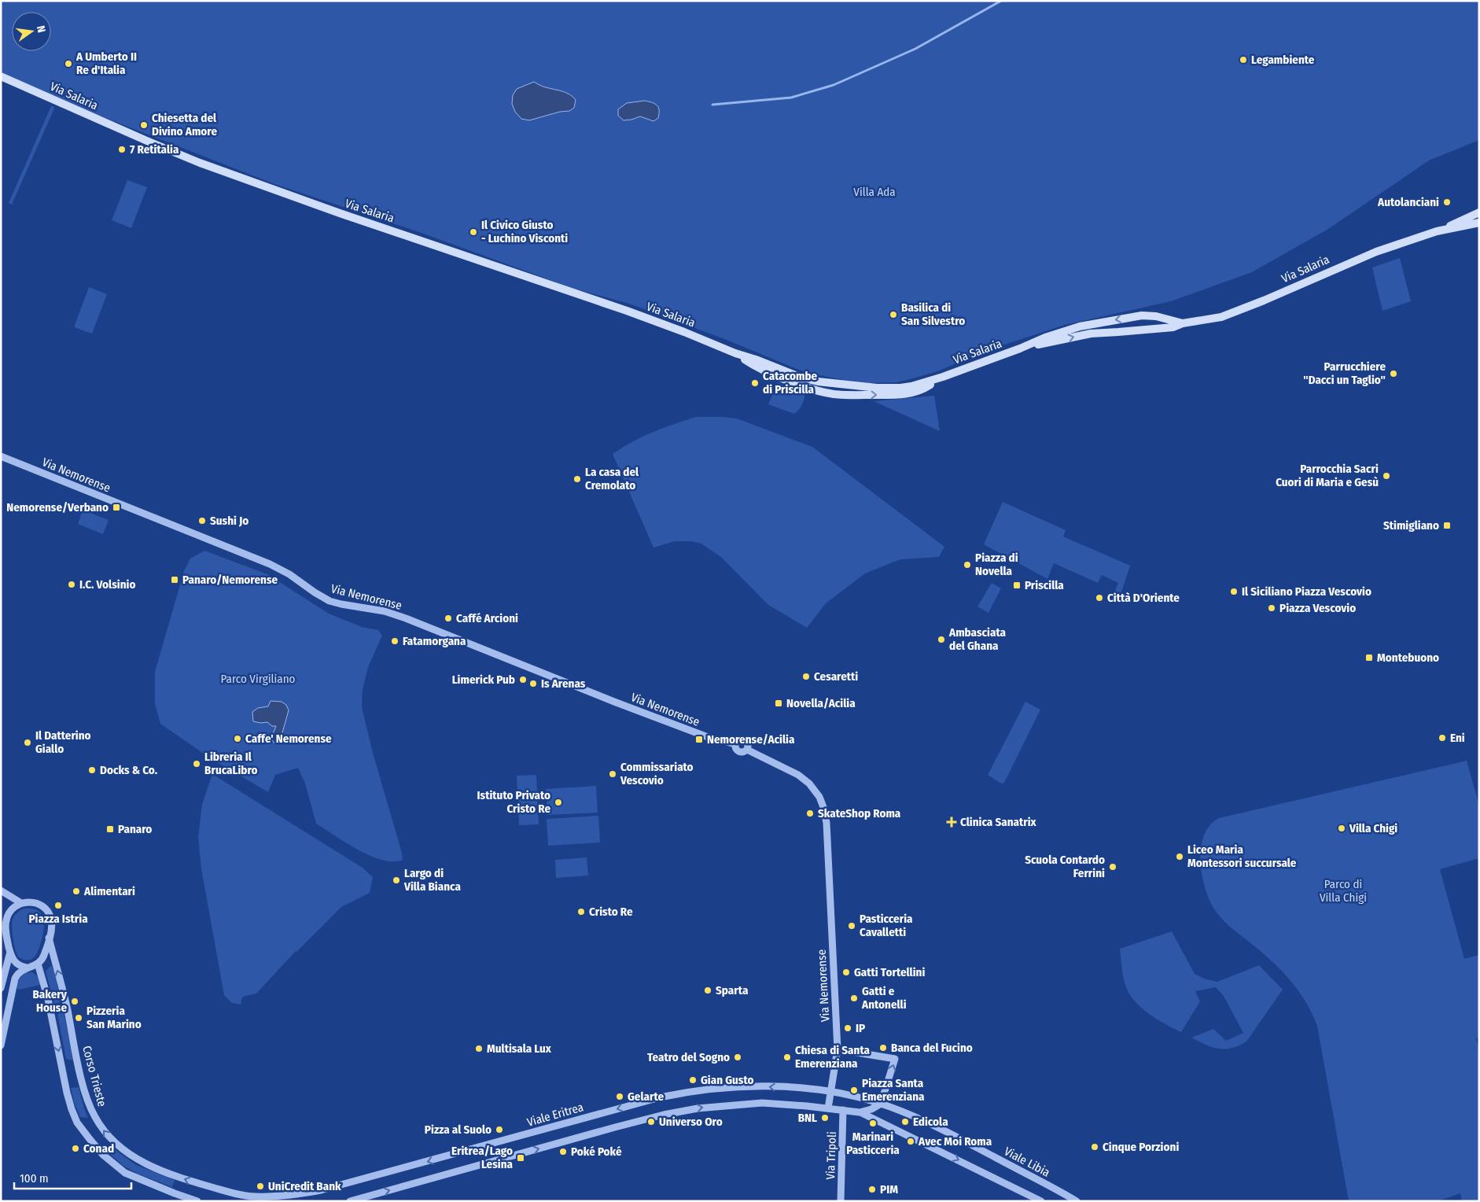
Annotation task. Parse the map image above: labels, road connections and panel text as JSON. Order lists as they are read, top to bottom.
{
  "streets": {
    "main road": ["Via Salaria"],
    "street": [
      "Via Nemorense",
      "Corso Trieste",
      "Viale Eritrea",
      "Via Tripoli",
      "Viale Libia"
    ]
  },
  "crossings": [
    ["Corso Trieste", "Viale Eritrea"]
  ],
  "parks": ["Villa Ada", "Parco Virgiliano", "Parco di Villa Chigi"],
  "places": {
    "other": [
      "Legambiente",
      "A Umberto II Re d'Italia",
      "Chiesetta del Divino Amore",
      "7 Retitalia",
      "Autolanciani",
      "Il Civico Giusto - Luchino Visconti",
      "Basilica di San Silvestro",
      "Parrucchiere \"Dacci un Taglio\"",
      "Catacombe di Priscilla",
      "Parrocchia Sacri Cuori di Maria e Gesù",
      "La casa del Cremolato",
      "Sushi Jo",
      "Piazza di Novella",
      "I.C. Volsinio",
      "Il Siciliano Piazza Vescovio",
      "Città D'Oriente",
      "Piazza Vescovio",
      "Caffé Arcioni",
      "Ambasciata del Ghana",
      "Fatamorgana",
      "Cesaretti",
      "Limerick Pub",
      "Is Arenas",
      "Eni",
      "Caffe' Nemorense",
      "Il Datterino Giallo",
      "Libreria Il BrucaLibro",
      "Docks & Co.",
      "Commissariato Vescovio",
      "Istituto Privato Cristo Re",
      "SkateShop Roma",
      "Villa Chigi",
      "Liceo Maria Montessori succursale",
      "Scuola Contardo Ferrini",
      "Largo di Villa Bianca",
      "Alimentari",
      "Piazza Istria",
      "Cristo Re",
      "Pasticceria Cavalletti",
      "Gatti Tortellini",
      "Sparta",
      "Gatti e Antonelli",
      "Bakery House",
      "Pizzeria San Marino",
      "IP",
      "Banca del Fucino",
      "Multisala Lux",
      "Teatro del Sogno",
      "Chiesa di Santa Emerenziana",
      "Gian Gusto",
      "Piazza Santa Emerenziana",
      "Gelarte",
      "BNL",
      "Universo Oro",
      "Edicola",
      "Marinari Pasticceria",
      "Pizza al Suolo",
      "Avec Moi Roma",
      "Cinque Porzioni",
      "Conad",
      "Poké Poké",
      "UniCredit Bank",
      "PIM"
    ],
    "transit": [
      "Nemorense/Verbano",
      "Stimigliano",
      "Panaro/Nemorense",
      "Priscilla",
      "Montebuono",
      "Novella/Acilia",
      "Nemorense/Acilia",
      "Panaro",
      "Eritrea/Lago Lesina"
    ],
    "health": ["Clinica Sanatrix"]
  },
  "scale_bar": "100 m",
  "north": "right"
}
